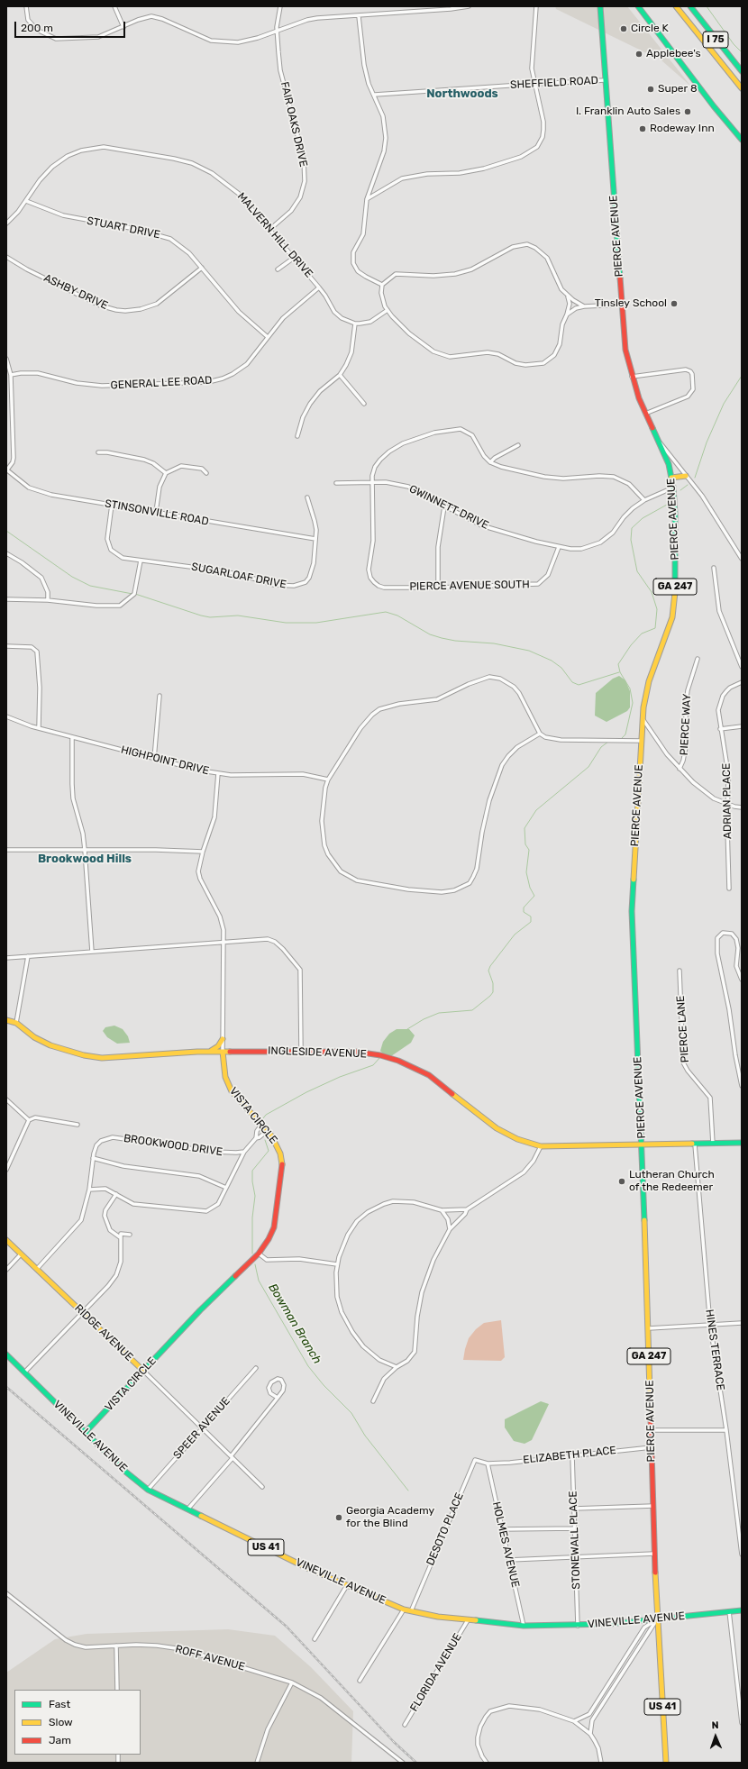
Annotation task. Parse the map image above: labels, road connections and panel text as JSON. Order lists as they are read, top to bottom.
{
  "streets": {
    "main road": [
      "I 75",
      "PIERCE AVENUE",
      "GA 247",
      "INGLESIDE AVENUE",
      "VISTA CIRCLE",
      "RIDGE AVENUE",
      "VINEVILLE AVENUE",
      "US 41"
    ],
    "street": [
      "SHEFFIELD ROAD",
      "FAIR OAKS DRIVE",
      "STUART DRIVE",
      "MALVERN HILL DRIVE",
      "ASHBY DRIVE",
      "GENERAL LEE ROAD",
      "GWINNETT DRIVE",
      "STINSONVILLE ROAD",
      "SUGARLOAF DRIVE",
      "PIERCE AVENUE SOUTH",
      "PIERCE WAY",
      "HIGHPOINT DRIVE",
      "ADRIAN PLACE",
      "PIERCE LANE",
      "BROOKWOOD DRIVE",
      "HINES TERRACE",
      "SPEER AVENUE",
      "ELIZABETH PLACE",
      "DESOTO PLACE",
      "STONEWALL PLACE",
      "HOLMES AVENUE",
      "ROFF AVENUE",
      "FLORIDA AVENUE"
    ]
  },
  "crossings": [
    ["SHEFFIELD ROAD", "PIERCE AVENUE"],
    ["FAIR OAKS DRIVE", "MALVERN HILL DRIVE"],
    ["STUART DRIVE", "MALVERN HILL DRIVE"],
    ["STUART DRIVE", "ASHBY DRIVE"],
    ["STUART DRIVE", "GENERAL LEE ROAD"],
    ["MALVERN HILL DRIVE", "GENERAL LEE ROAD"],
    ["PIERCE AVENUE", "INGLESIDE AVENUE"],
    ["PIERCE AVENUE", "VINEVILLE AVENUE"],
    ["PIERCE AVENUE", "ELIZABETH PLACE"],
    ["PIERCE AVENUE", "US 41"],
    ["GWINNETT DRIVE", "PIERCE AVENUE SOUTH"],
    ["STINSONVILLE ROAD", "SUGARLOAF DRIVE"],
    ["HIGHPOINT DRIVE", "VISTA CIRCLE"],
    ["PIERCE LANE", "INGLESIDE AVENUE"],
    ["INGLESIDE AVENUE", "VISTA CIRCLE"],
    ["INGLESIDE AVENUE", "HINES TERRACE"],
    ["VISTA CIRCLE", "RIDGE AVENUE"],
    ["VISTA CIRCLE", "VINEVILLE AVENUE"],
    ["RIDGE AVENUE", "SPEER AVENUE"],
    ["SPEER AVENUE", "VINEVILLE AVENUE"],
    ["VINEVILLE AVENUE", "DESOTO PLACE"],
    ["VINEVILLE AVENUE", "STONEWALL PLACE"],
    ["VINEVILLE AVENUE", "HOLMES AVENUE"],
    ["VINEVILLE AVENUE", "US 41"],
    ["VINEVILLE AVENUE", "FLORIDA AVENUE"],
    ["ELIZABETH PLACE", "DESOTO PLACE"],
    ["ELIZABETH PLACE", "STONEWALL PLACE"],
    ["ELIZABETH PLACE", "HOLMES AVENUE"],
    ["DESOTO PLACE", "HOLMES AVENUE"]
  ],
  "districts": ["Northwoods", "Brookwood Hills"],
  "water": ["Bowman Branch"],
  "places": [
    "Circle K",
    "Applebee's",
    "Super 8",
    "I. Franklin Auto Sales",
    "Rodeway Inn",
    "Tinsley School",
    "Lutheran Church of the Redeemer",
    "Georgia Academy for the Blind"
  ],
  "legend": ["Fast", "Slow", "Jam"],
  "scale_bar": "200 m",
  "north": "top"
}
